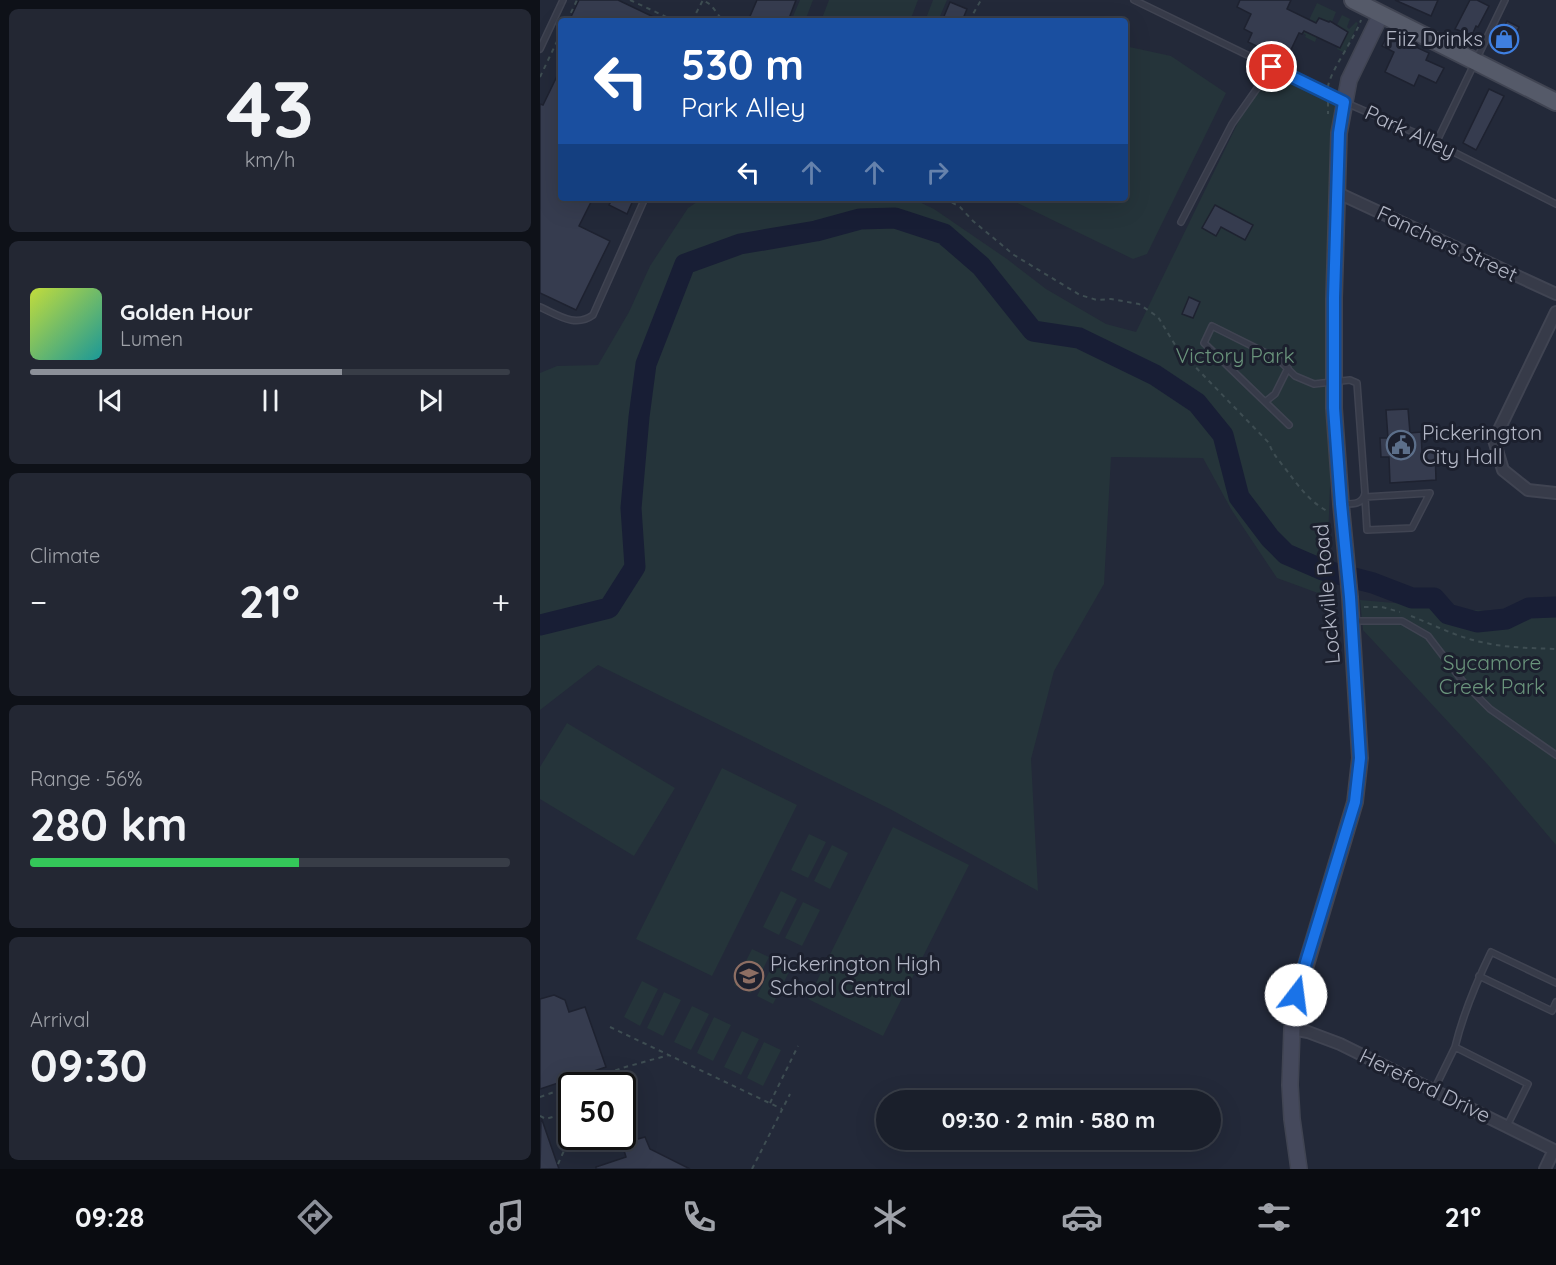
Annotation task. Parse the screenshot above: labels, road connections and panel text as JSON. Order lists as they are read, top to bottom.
{
  "streets": {
    "main road": ["Lockville Road"],
    "street": ["Fanchers Street", "Hereford Drive"],
    "lane": ["Park Alley"]
  },
  "crossings": [
    ["Park Alley", "Lockville Road"],
    ["Fanchers Street", "Lockville Road"],
    ["Lockville Road", "Hereford Drive"]
  ],
  "parks": ["Victory Park", "Sycamore Creek Park"],
  "places": {
    "shop": ["Fiiz Drinks"],
    "public building": ["Pickerington City Hall"],
    "school or university": ["Pickerington High School Central"]
  },
  "page": {
    "tile": [
      ["43", "km/h"],
      "Climate",
      ["Range · 56%", "280 km"],
      ["Arrival", "09:30"]
    ],
    "turn": ["530 m", "Park Alley"],
    "song": ["Golden Hour", "Lumen"],
    "heat": ["−", "21°", "+"],
    "limit": "50",
    "trip": "09:30 · 2 min · 580 m",
    "tabs": ["09:28", "21°"]
  }
}
